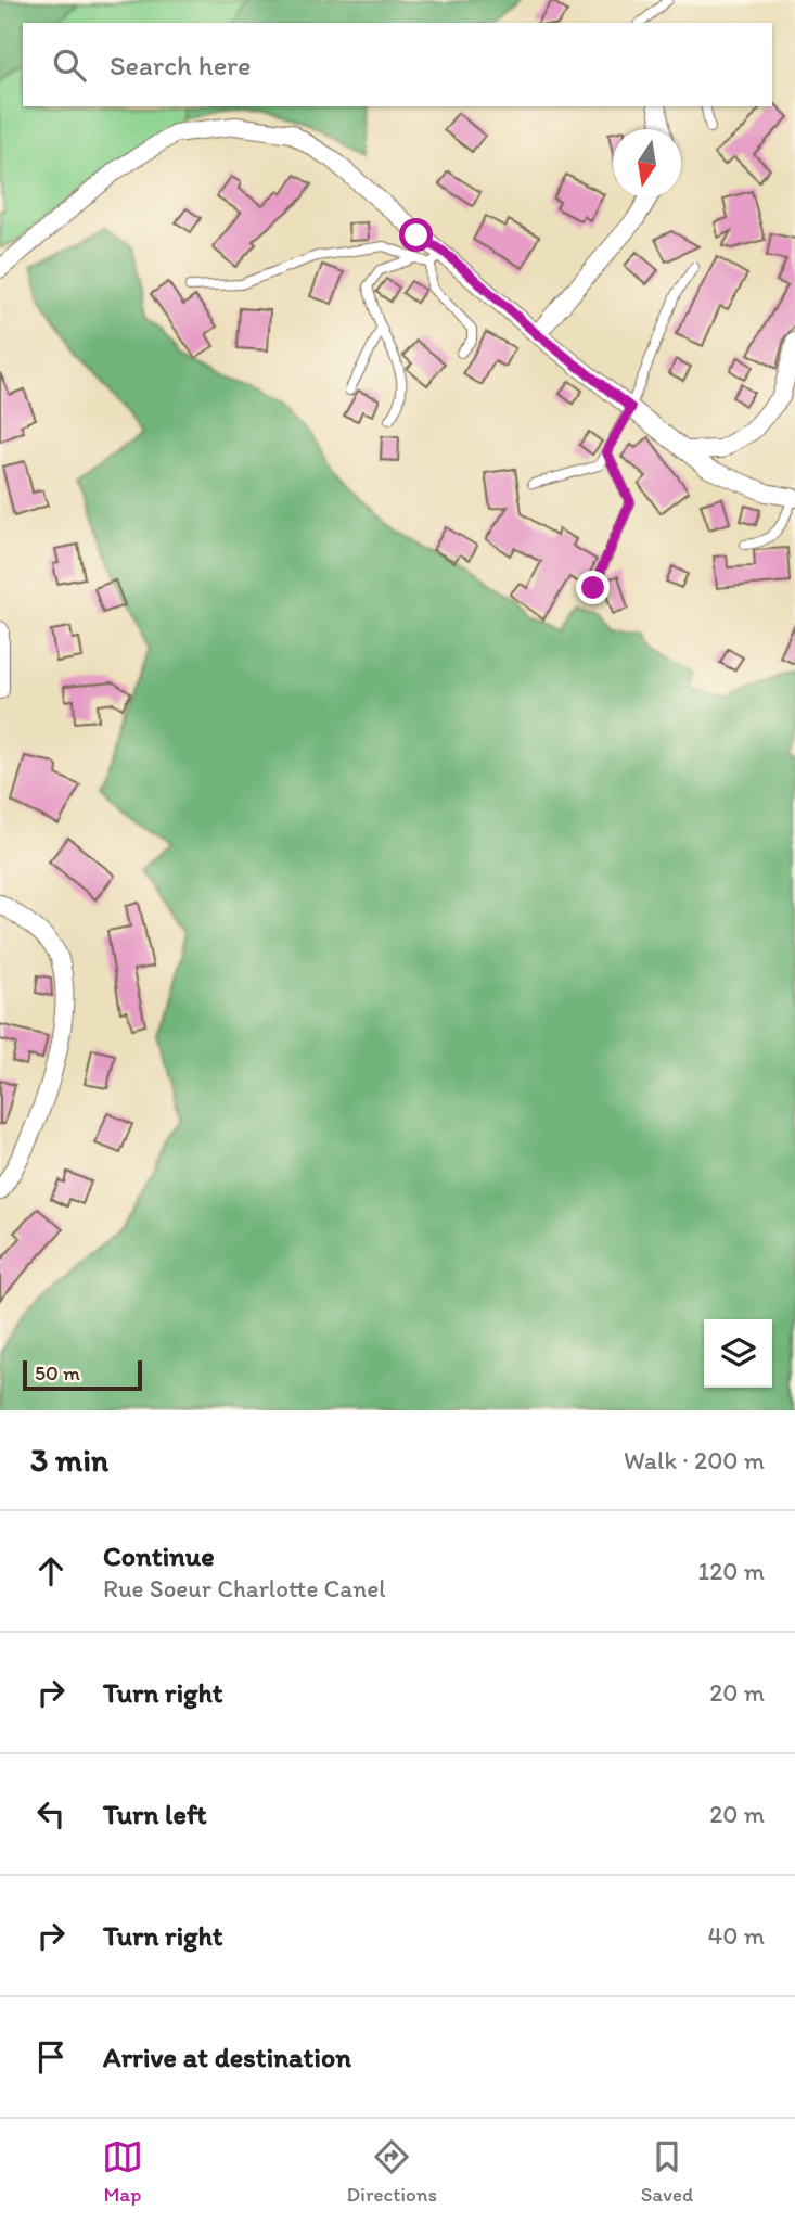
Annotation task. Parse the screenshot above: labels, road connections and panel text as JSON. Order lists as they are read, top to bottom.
{
  "scale_bar": "50 m",
  "north": "bottom",
  "page": {
    "search": "Search here",
    "scale": "50 m",
    "heading": ["3 min", "Walk · 200 m"],
    "list": [
      ["Continue", "Rue Soeur Charlotte Canel", "120 m"],
      ["Turn right", "20 m"],
      ["Turn left", "20 m"],
      ["Turn right", "40 m"],
      "Arrive at destination"
    ],
    "nav": ["Map", "Directions", "Saved"]
  }
}
